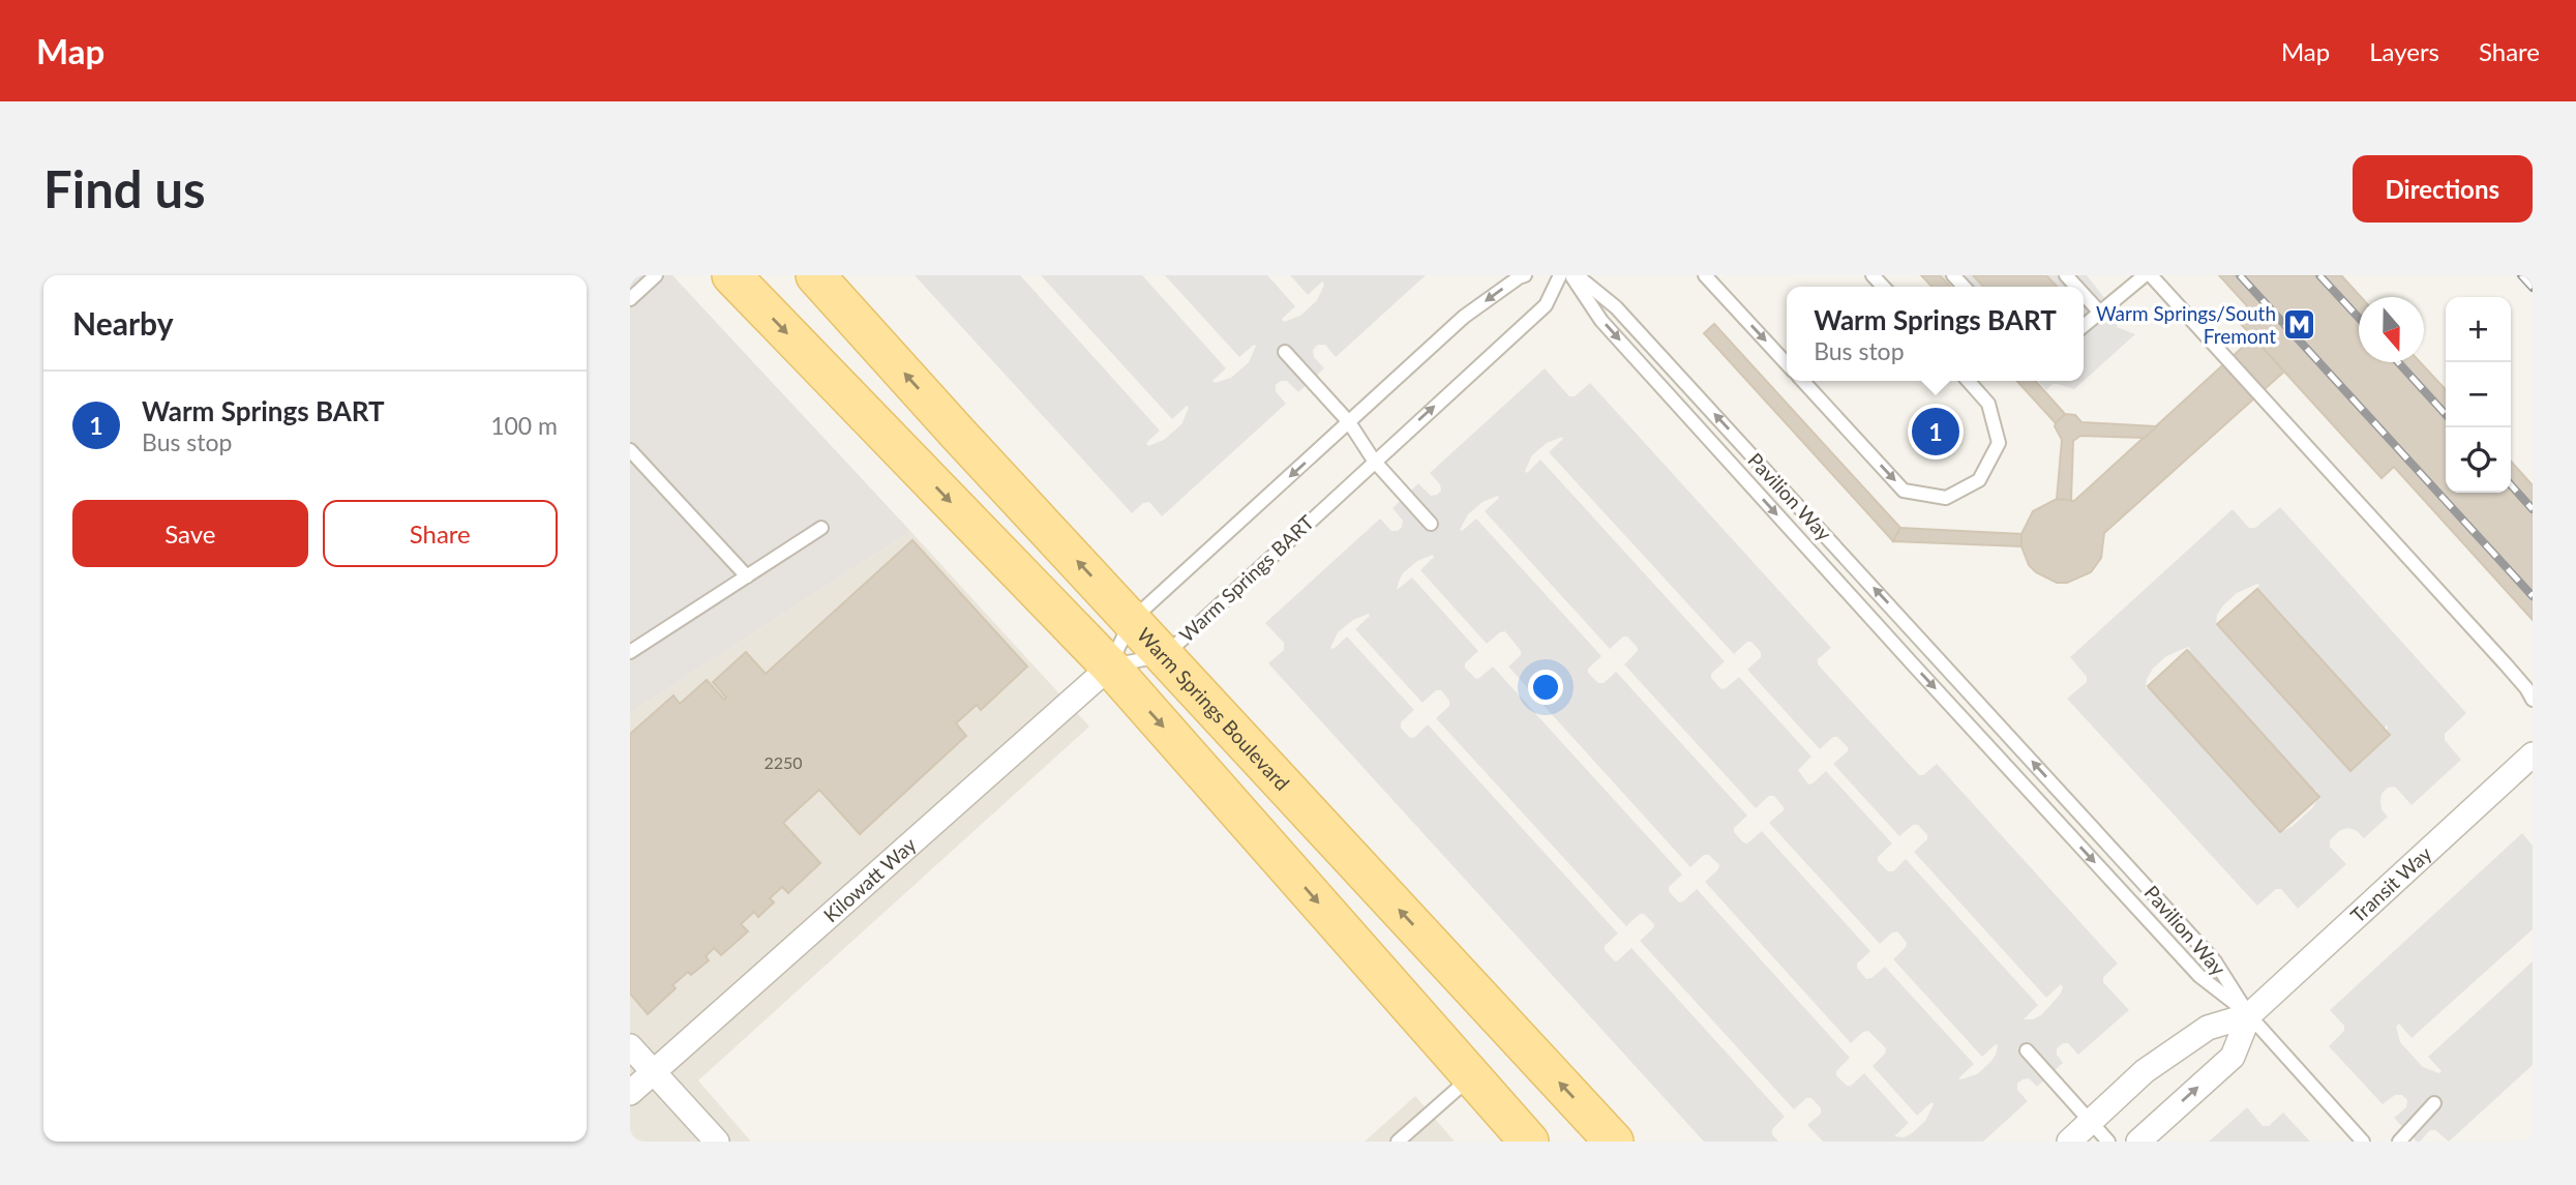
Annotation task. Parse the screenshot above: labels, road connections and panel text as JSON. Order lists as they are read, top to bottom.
{
  "streets": {
    "main road": ["Warm Springs Boulevard"],
    "street": ["Kilowatt Way", "Transit Way"],
    "lane": ["Pavilion Way", "Warm Springs BART"]
  },
  "crossings": [
    ["Pavilion Way", "Transit Way"],
    ["Warm Springs BART", "Warm Springs Boulevard"],
    ["Warm Springs BART", "Kilowatt Way"]
  ],
  "places": {
    "metro station": ["Warm Springs/South Fremont"]
  },
  "house_numbers": ["2250"],
  "north": "bottom",
  "page": {
    "header": "Map",
    "nav": ["Map", "Layers", "Share"],
    "buttons": [
      "Directions",
      ["Save", "Share"]
    ],
    "title": "Find us",
    "heading": "Nearby",
    "popup": ["Warm Springs BART", "Bus stop"],
    "map_buttons": ["+", "−"],
    "list": [
      {
        "mark": "1",
        "name": "Warm Springs BART",
        "note": "Bus stop",
        "value": "100 m"
      }
    ],
    "pins": "1"
  }
}
